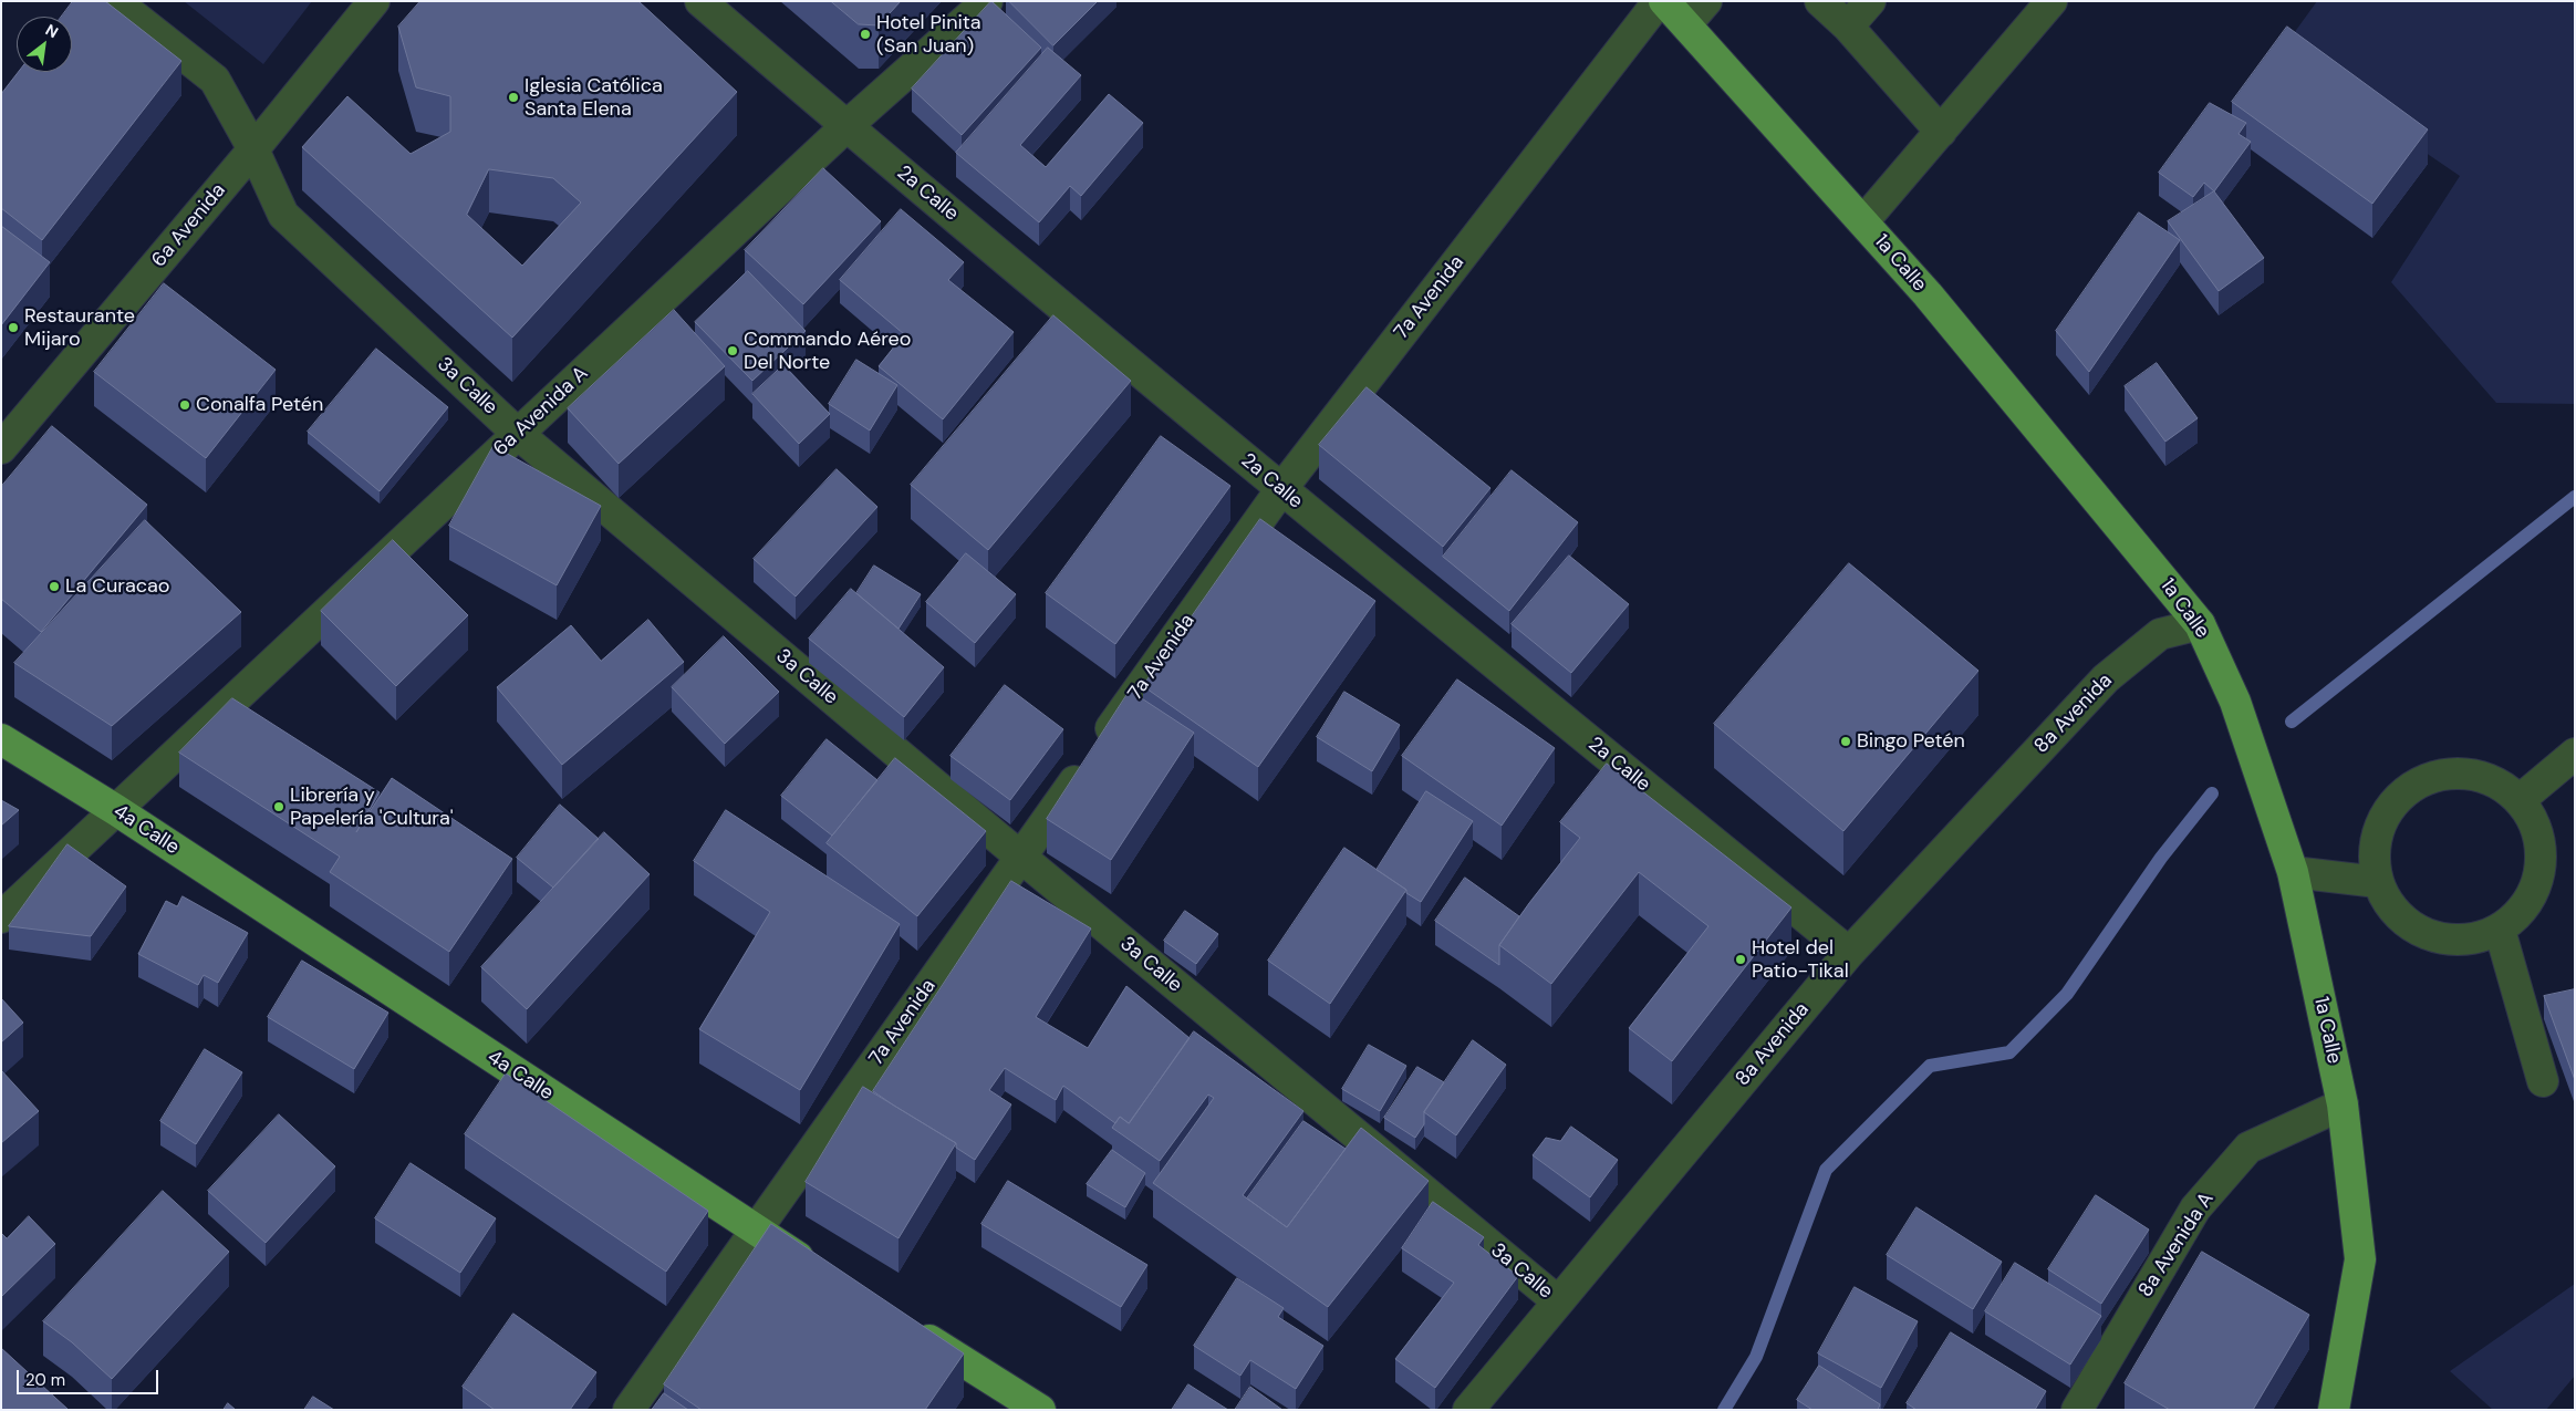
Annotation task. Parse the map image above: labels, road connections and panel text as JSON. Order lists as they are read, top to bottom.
{
  "streets": {
    "main road": ["1a Calle", "4a Calle"],
    "street": [
      "2a Calle",
      "6a Avenida",
      "7a Avenida",
      "3a Calle",
      "6a Avenida A",
      "8a Avenida",
      "8a Avenida A"
    ]
  },
  "crossings": [
    ["2a Calle", "7a Avenida"],
    ["2a Calle", "6a Avenida A"],
    ["2a Calle", "8a Avenida"],
    ["6a Avenida", "3a Calle"],
    ["1a Calle", "8a Avenida"],
    ["1a Calle", "8a Avenida A"],
    ["7a Avenida", "3a Calle"],
    ["7a Avenida", "4a Calle"],
    ["3a Calle", "6a Avenida A"],
    ["3a Calle", "8a Avenida"],
    ["6a Avenida A", "4a Calle"]
  ],
  "places": [
    "Hotel Pinita (San Juan)",
    "Iglesia Católica Santa Elena",
    "Restaurante Mijaro",
    "Commando Aéreo Del Norte",
    "Conalfa Petén",
    "La Curacao",
    "Bingo Petén",
    "Librería y Papelería 'Cultura'",
    "Hotel del Patio-Tikal"
  ],
  "scale_bar": "20 m",
  "north": "top right"
}
